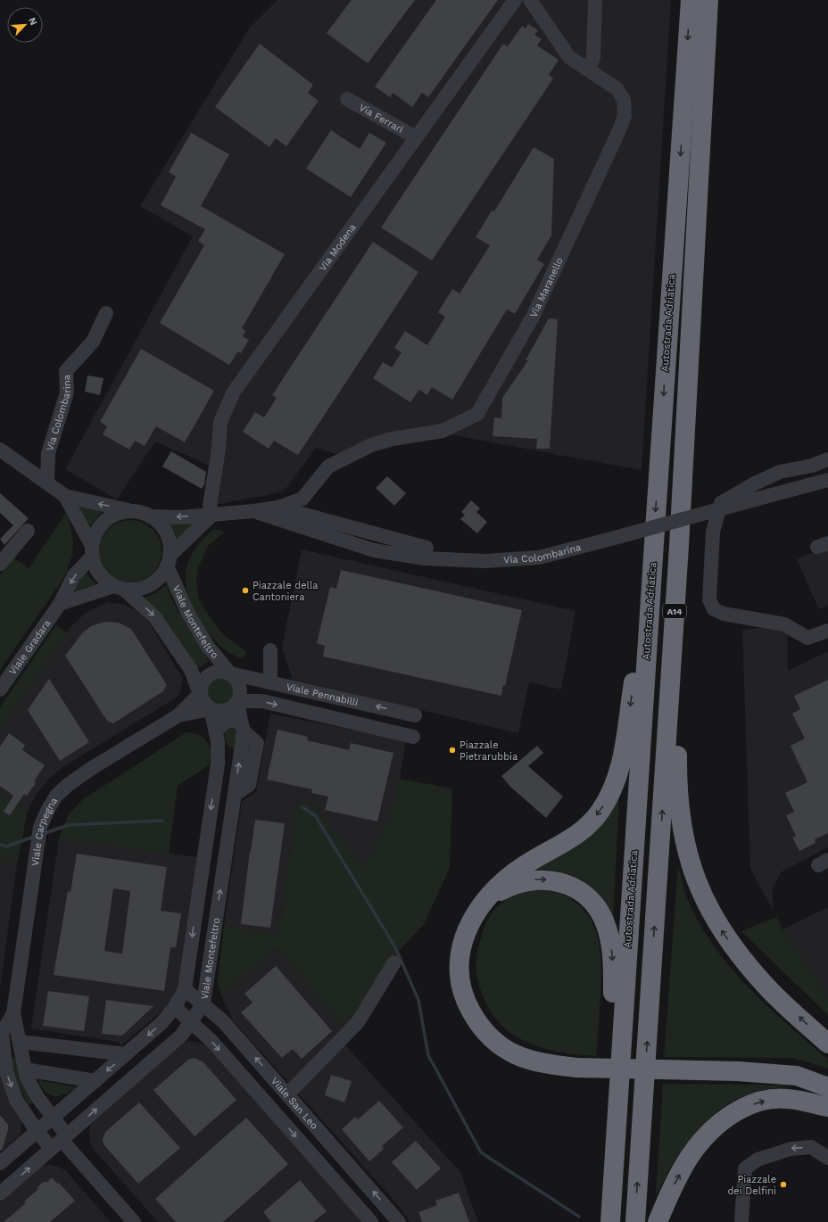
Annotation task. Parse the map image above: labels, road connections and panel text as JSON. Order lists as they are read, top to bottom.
{
  "streets": {
    "highway": ["Autostrada Adriatica", "A14"],
    "street": [
      "Via Ferrari",
      "Via Modena",
      "Via Maranello",
      "Via Colombarina",
      "Viale Montefeltro",
      "Viale Gradara",
      "Viale Pennabilli",
      "Viale Carpegna",
      "Viale San Leo"
    ]
  },
  "crossings": [
    ["Via Ferrari", "Via Modena"],
    ["Via Modena", "Via Colombarina"],
    ["Via Maranello", "Via Colombarina"],
    ["Via Colombarina", "Viale Montefeltro"],
    ["Via Colombarina", "Viale Gradara"],
    ["Viale Montefeltro", "Viale Gradara"],
    ["Viale Montefeltro", "Viale Pennabilli"],
    ["Viale Montefeltro", "Viale Carpegna"],
    ["Viale Montefeltro", "Viale San Leo"],
    ["Viale Pennabilli", "Viale Carpegna"]
  ],
  "places": ["Piazzale della Cantoniera", "Piazzale Pietrarubbia", "Piazzale dei Delfini"],
  "north": "top right"
}
